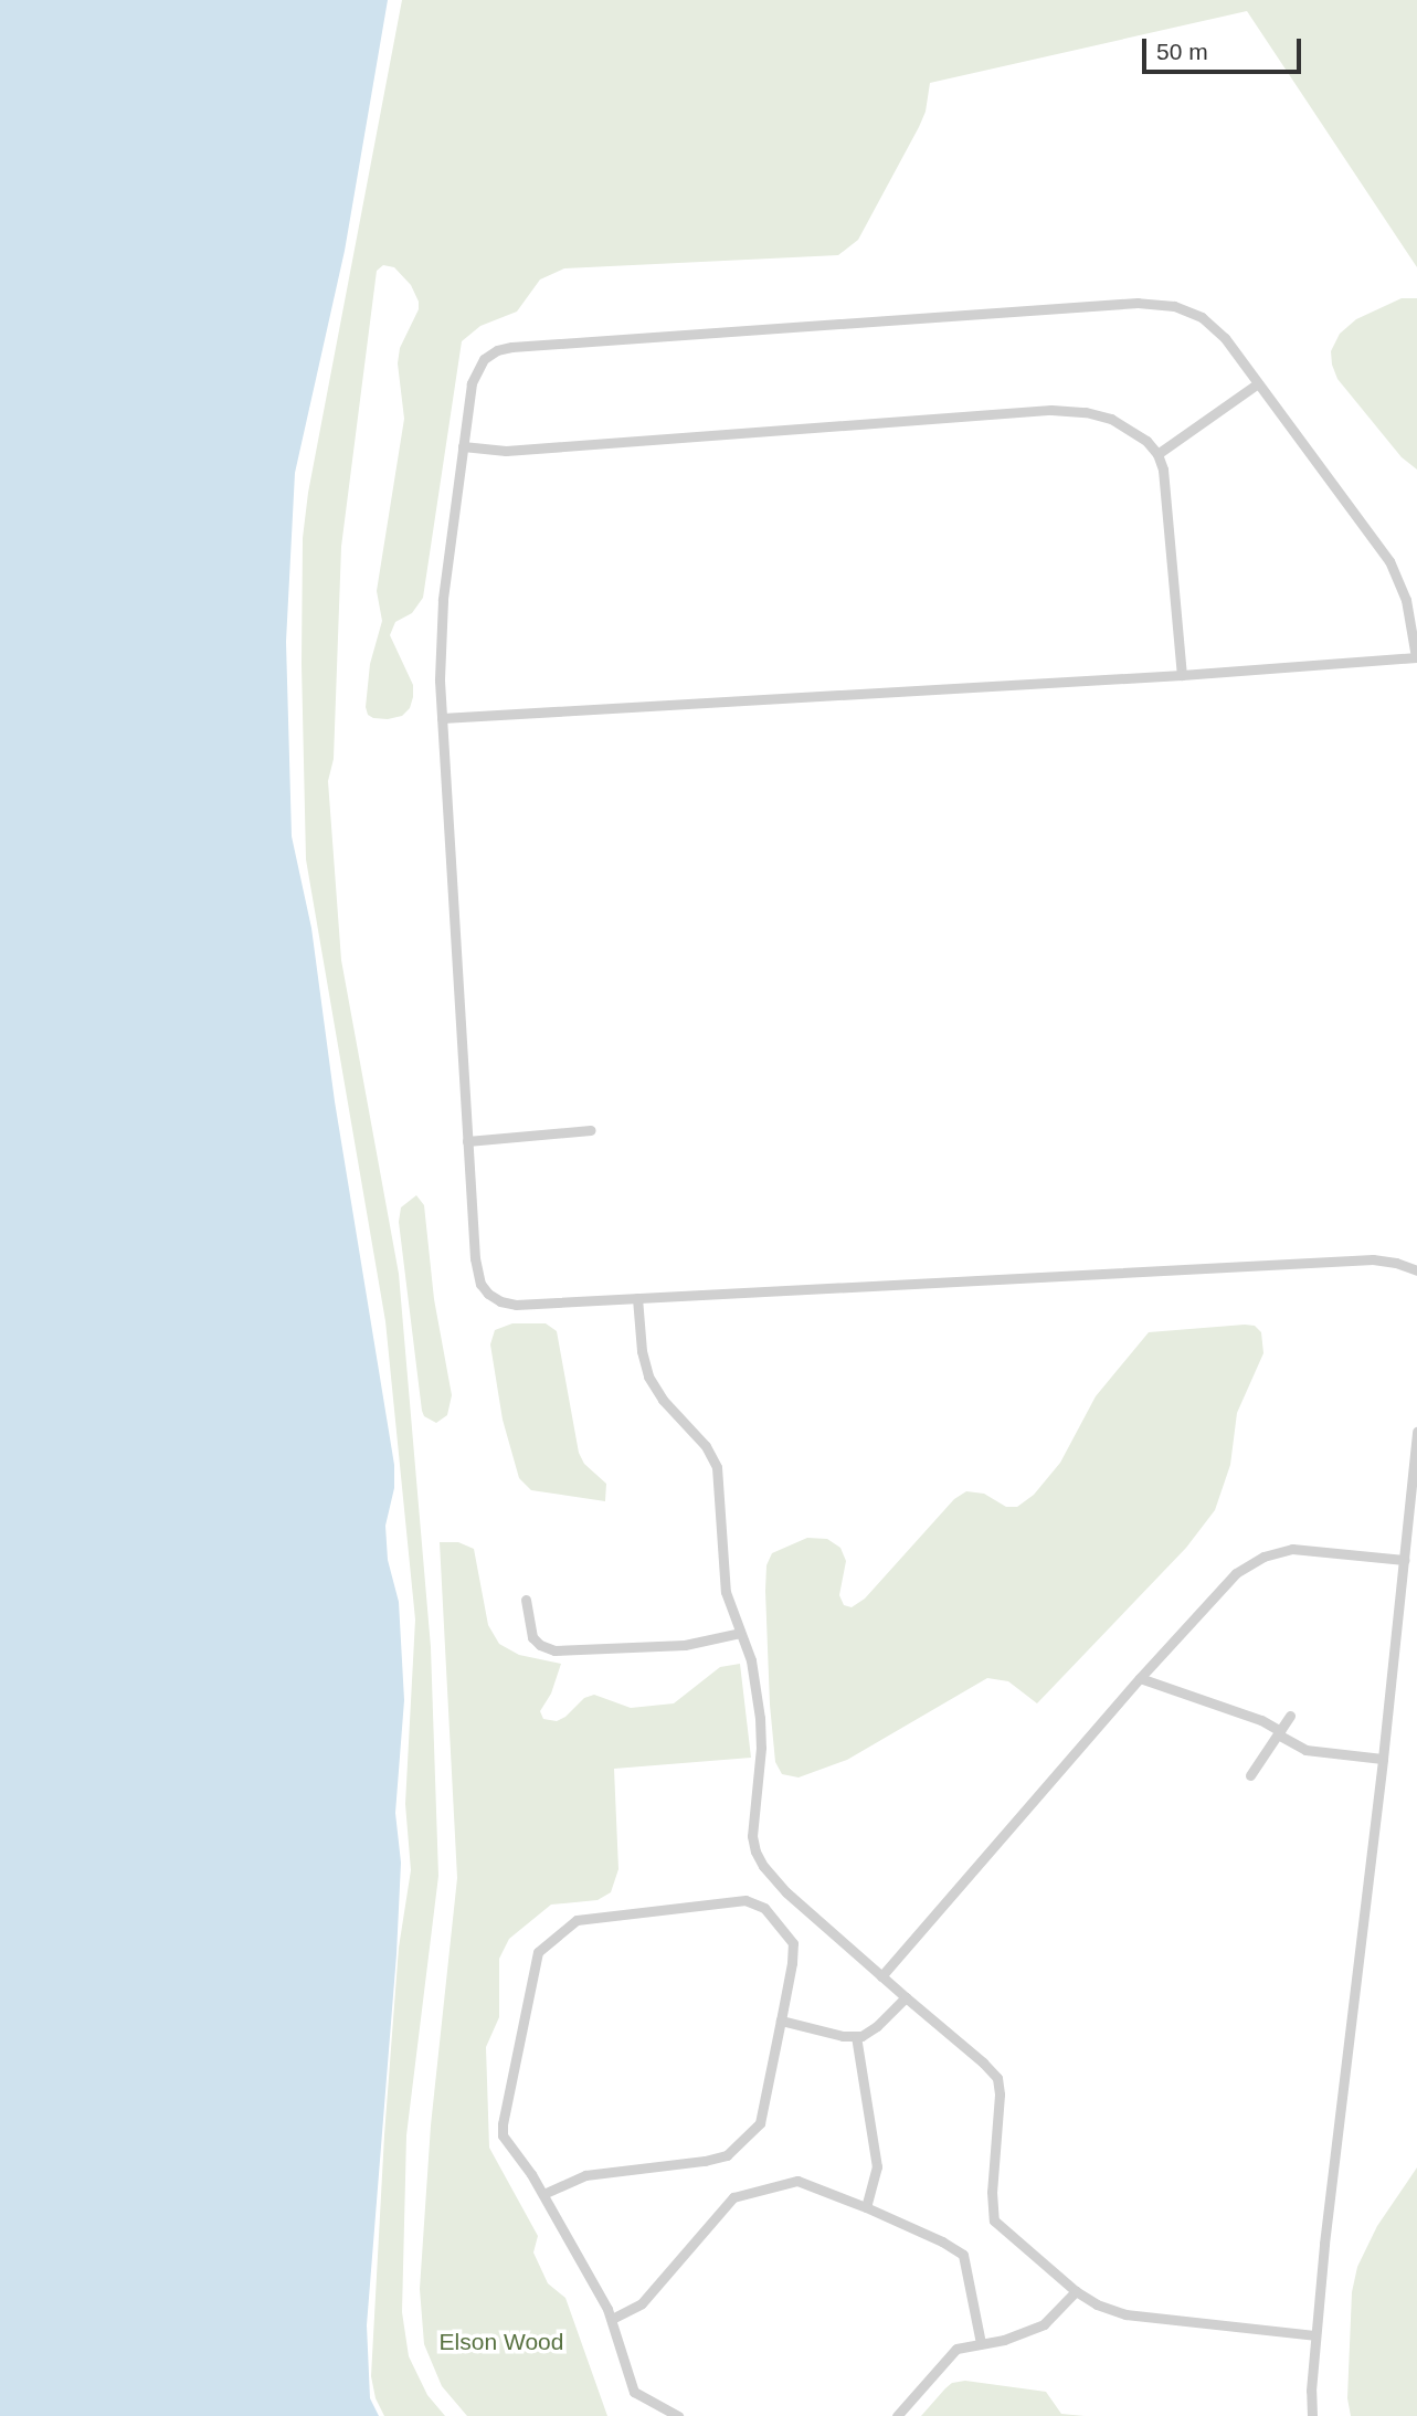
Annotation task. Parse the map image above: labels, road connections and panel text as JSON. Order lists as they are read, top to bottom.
{
  "parks": ["Elson Wood"],
  "scale_bar": "50 m"
}
